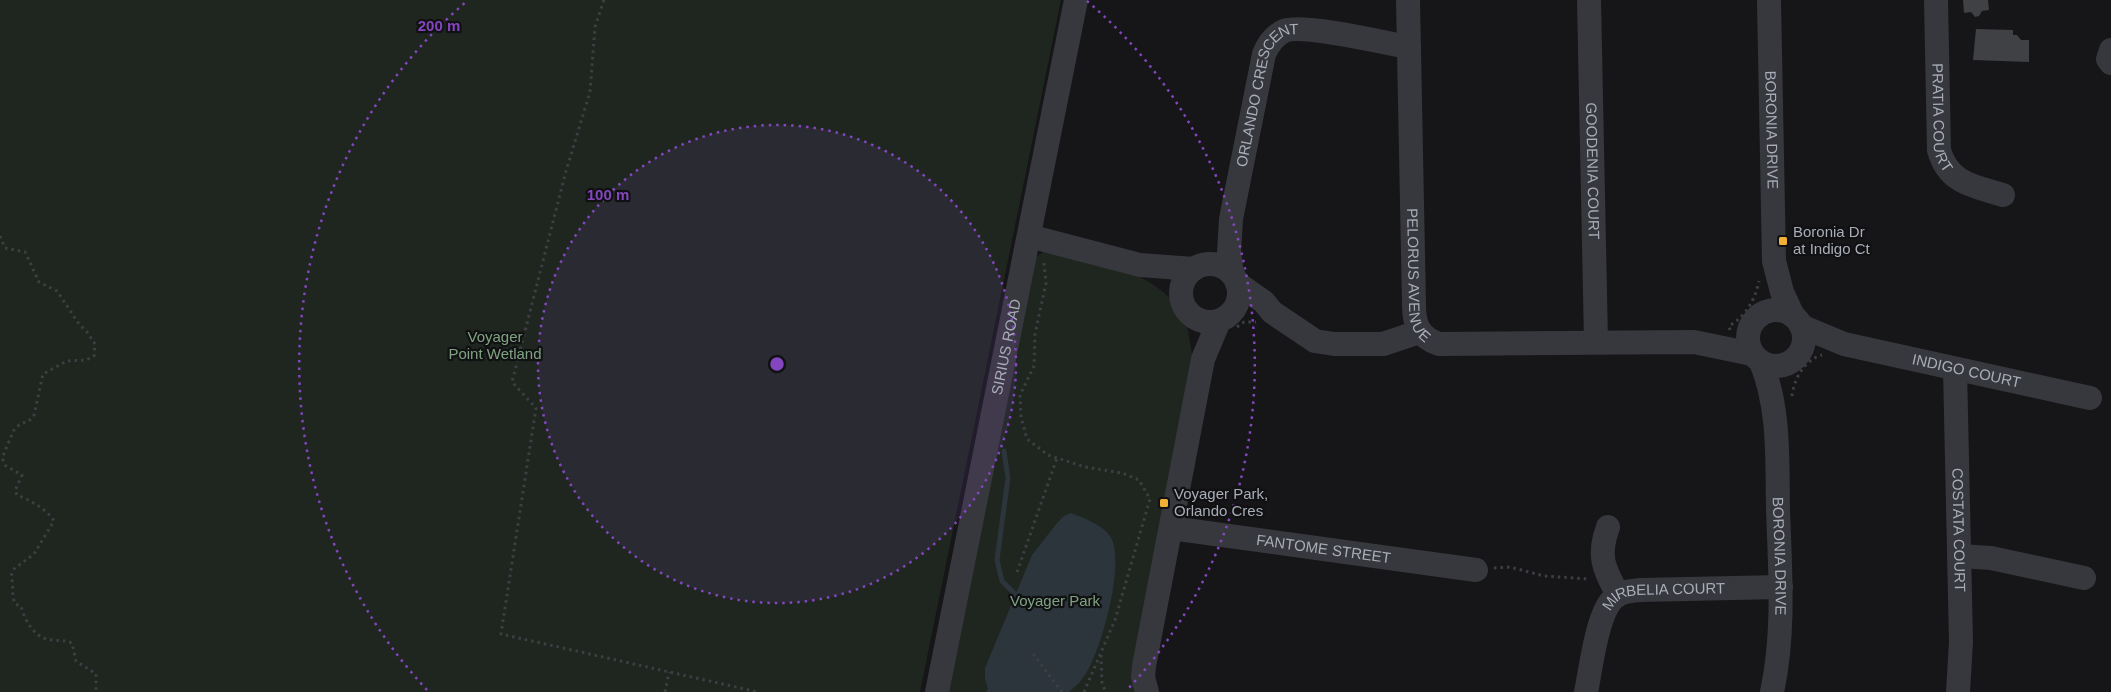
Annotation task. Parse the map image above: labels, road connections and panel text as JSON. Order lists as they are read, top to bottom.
{
  "streets": {
    "street": [
      "ORLANDO CRESCENT",
      "PRATIA COURT",
      "BORONIA DRIVE",
      "GOODENIA COURT",
      "PELORUS AVENUE",
      "SIRIUS ROAD",
      "INDIGO COURT",
      "COSTATA COURT",
      "FANTOME STREET",
      "MIRBELIA COURT"
    ]
  },
  "crossings": [
    ["ORLANDO CRESCENT", "PELORUS AVENUE"],
    ["BORONIA DRIVE", "PELORUS AVENUE"],
    ["BORONIA DRIVE", "INDIGO COURT"],
    ["BORONIA DRIVE", "MIRBELIA COURT"],
    ["GOODENIA COURT", "PELORUS AVENUE"],
    ["PELORUS AVENUE", "INDIGO COURT"],
    ["INDIGO COURT", "COSTATA COURT"]
  ],
  "parks": ["Voyager Point Wetland", "Voyager Park"],
  "places": {
    "transit": ["Boronia Dr at Indigo Ct", "Voyager Park, Orlando Cres"]
  },
  "rings": ["200 m", "100 m"]
}
